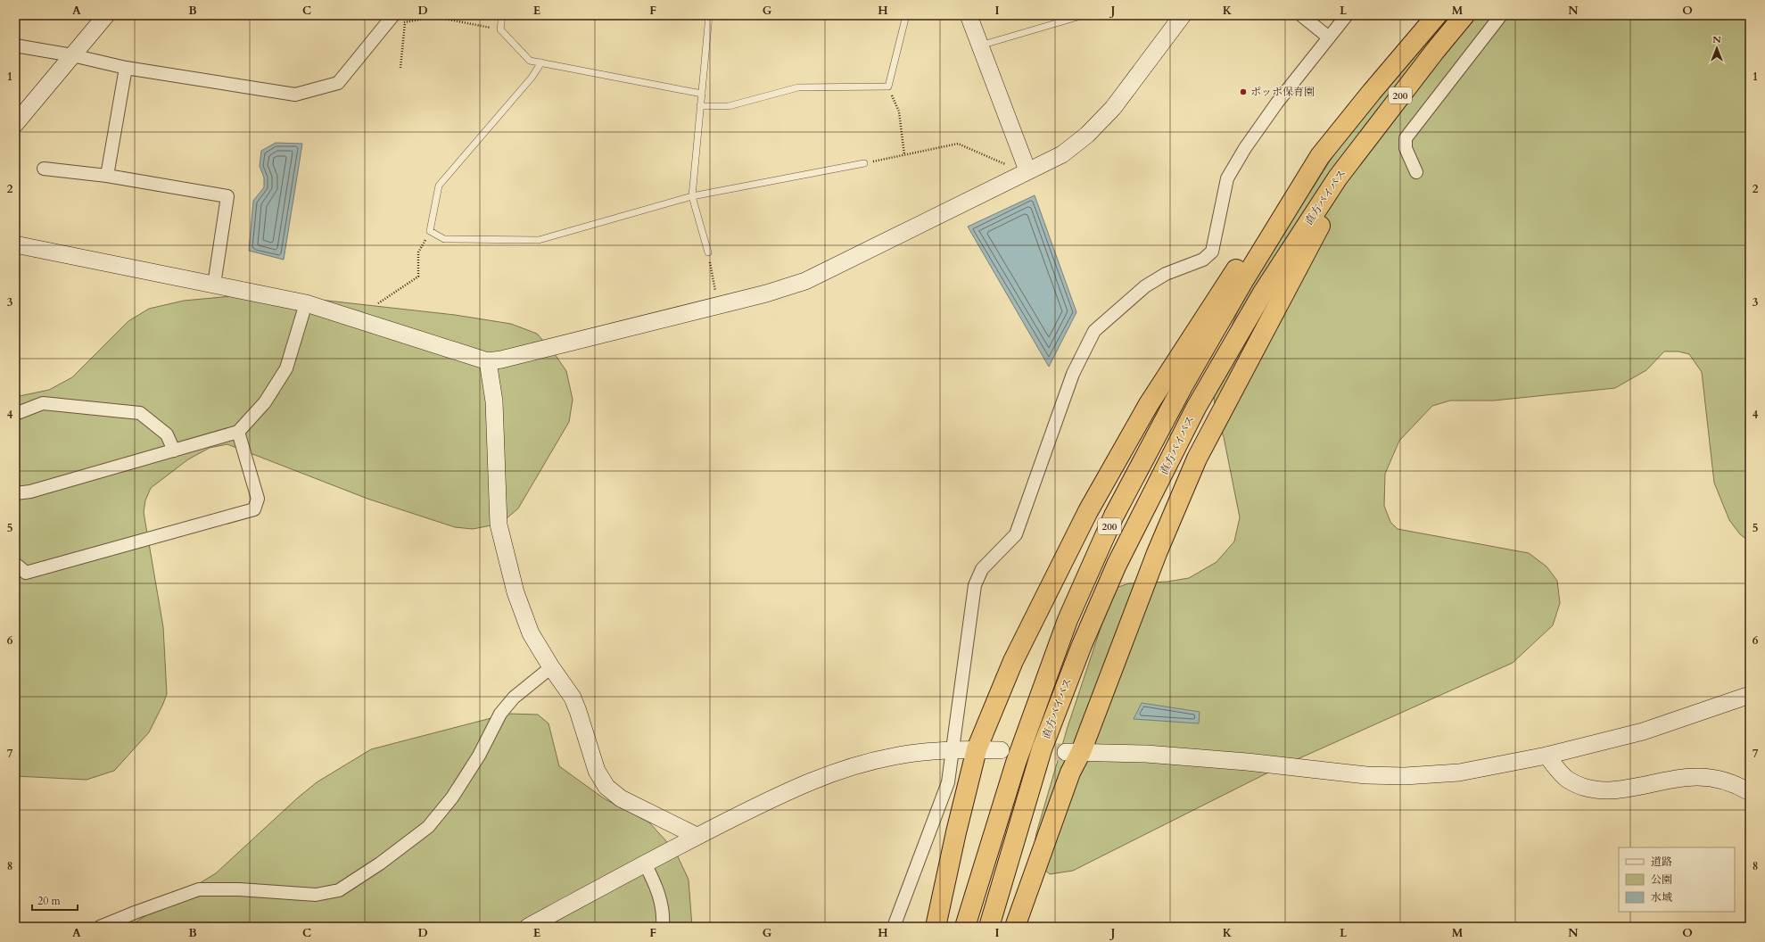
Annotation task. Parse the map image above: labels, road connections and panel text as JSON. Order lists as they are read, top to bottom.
{
  "streets": {
    "highway": ["200", "直方バイパス"]
  },
  "places": ["ポッポ保育園"],
  "legend": ["道路", "公園", "水域"],
  "scale_bar": "20 m",
  "north": "top",
  "grid": {
    "columns": [
      "A",
      "B",
      "C",
      "D",
      "E",
      "F",
      "G",
      "H",
      "I",
      "J",
      "K",
      "L",
      "M",
      "N",
      "O"
    ],
    "rows": [
      "1",
      "2",
      "3",
      "4",
      "5",
      "6",
      "7",
      "8"
    ]
  }
}
